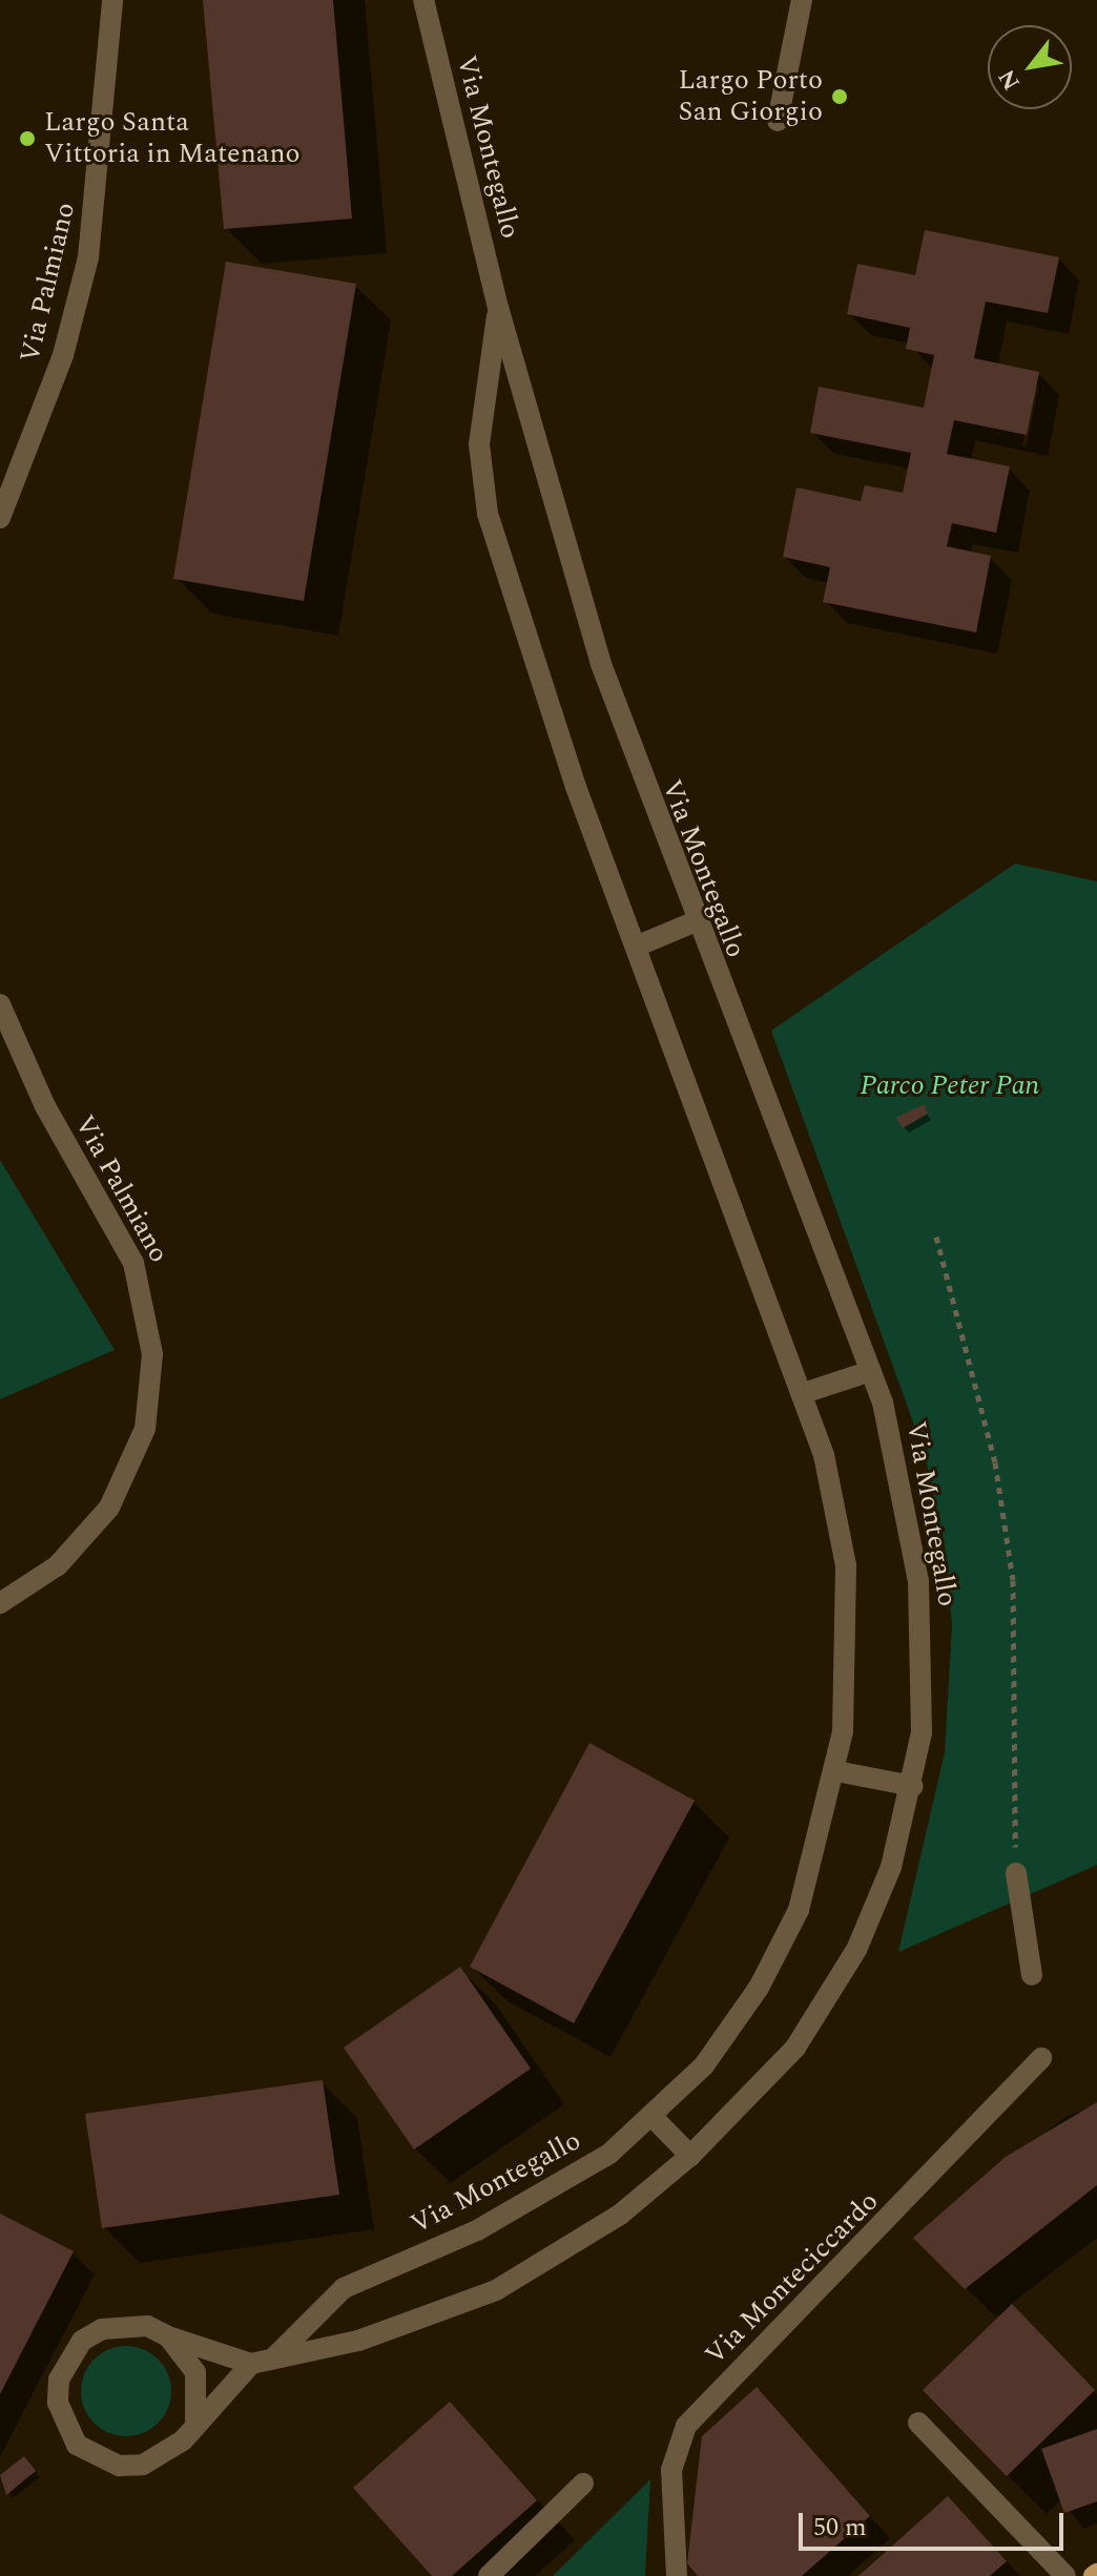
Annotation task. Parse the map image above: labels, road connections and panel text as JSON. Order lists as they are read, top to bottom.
{
  "streets": {
    "street": ["Via Montegallo", "Via Palmiano", "Via Monteciccardo"]
  },
  "parks": ["Parco Peter Pan"],
  "places": ["Largo Porto San Giorgio", "Largo Santa Vittoria in Matenano"],
  "scale_bar": "50 m",
  "north": "bottom left"
}
